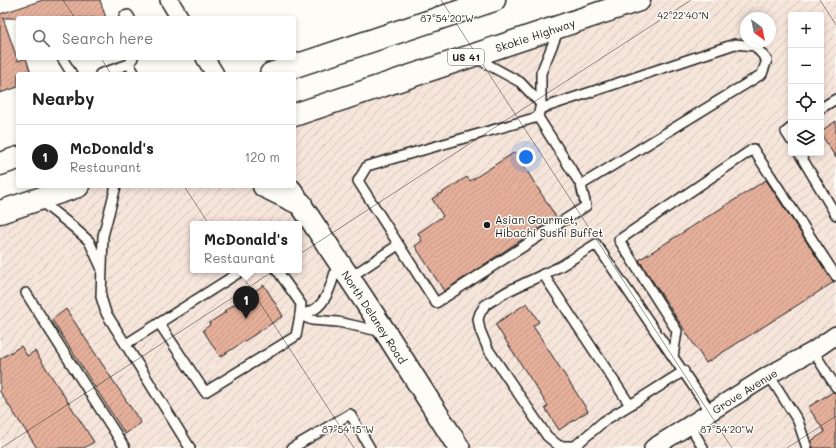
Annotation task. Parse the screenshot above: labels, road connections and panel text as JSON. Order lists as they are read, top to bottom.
{
  "streets": {
    "highway": ["Skokie Highway", "US 41"],
    "street": ["North Delaney Road", "Grove Avenue"]
  },
  "places": ["Asian Gourmet, Hibachi Sushi Buffet"],
  "north": "bottom right",
  "page": {
    "map_buttons": ["+", "−"],
    "search": "Search here",
    "heading": "Nearby",
    "list": [
      {
        "mark": "1",
        "name": "McDonald's",
        "note": "Restaurant",
        "value": "120 m"
      }
    ],
    "popup": ["McDonald's", "Restaurant"],
    "pins": "1"
  },
  "coordinates": ["42°22'40\"N", "87°54'20\"W", "87°54'15\"W"]
}
